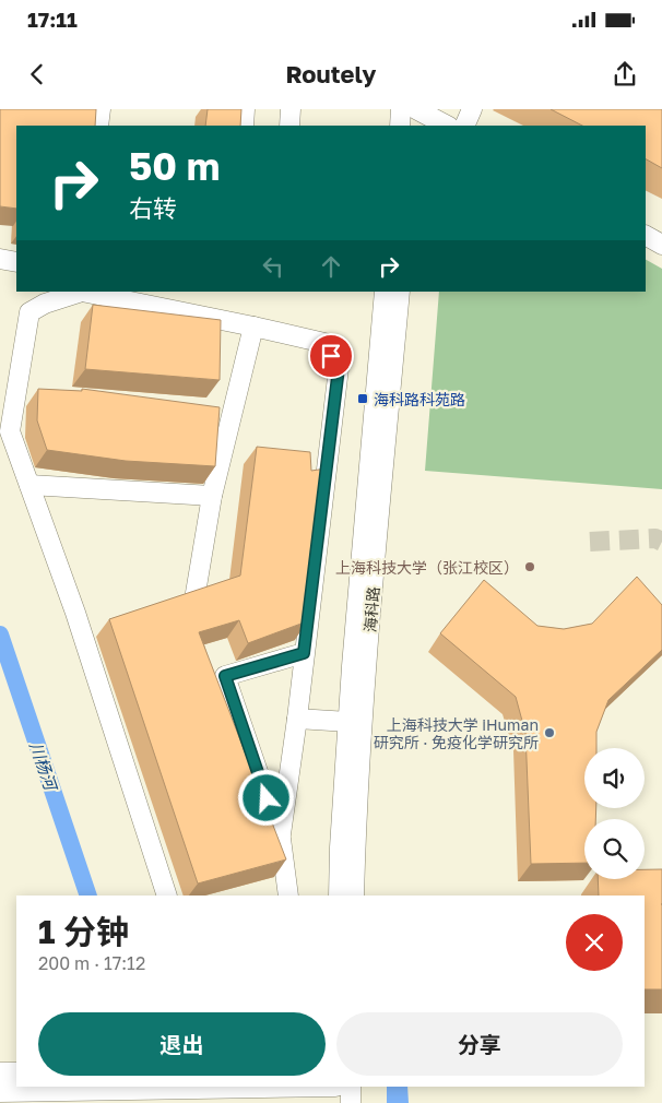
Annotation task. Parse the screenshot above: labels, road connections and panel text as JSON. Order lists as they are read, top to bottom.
{
  "streets": {
    "street": ["海科路"]
  },
  "water": ["川杨河"],
  "places": {
    "transit": ["海科路科苑路"],
    "other": ["上海科技大学（张江校区）", "上海科技大学 iHuman 研究所 · 免疫化学研究所"]
  },
  "page": {
    "status": "17:11",
    "header": "Routely",
    "turn": ["50 m", "右转"],
    "heading": ["1 分钟", "200 m · 17:12"],
    "buttons": ["退出", "分享"]
  }
}
